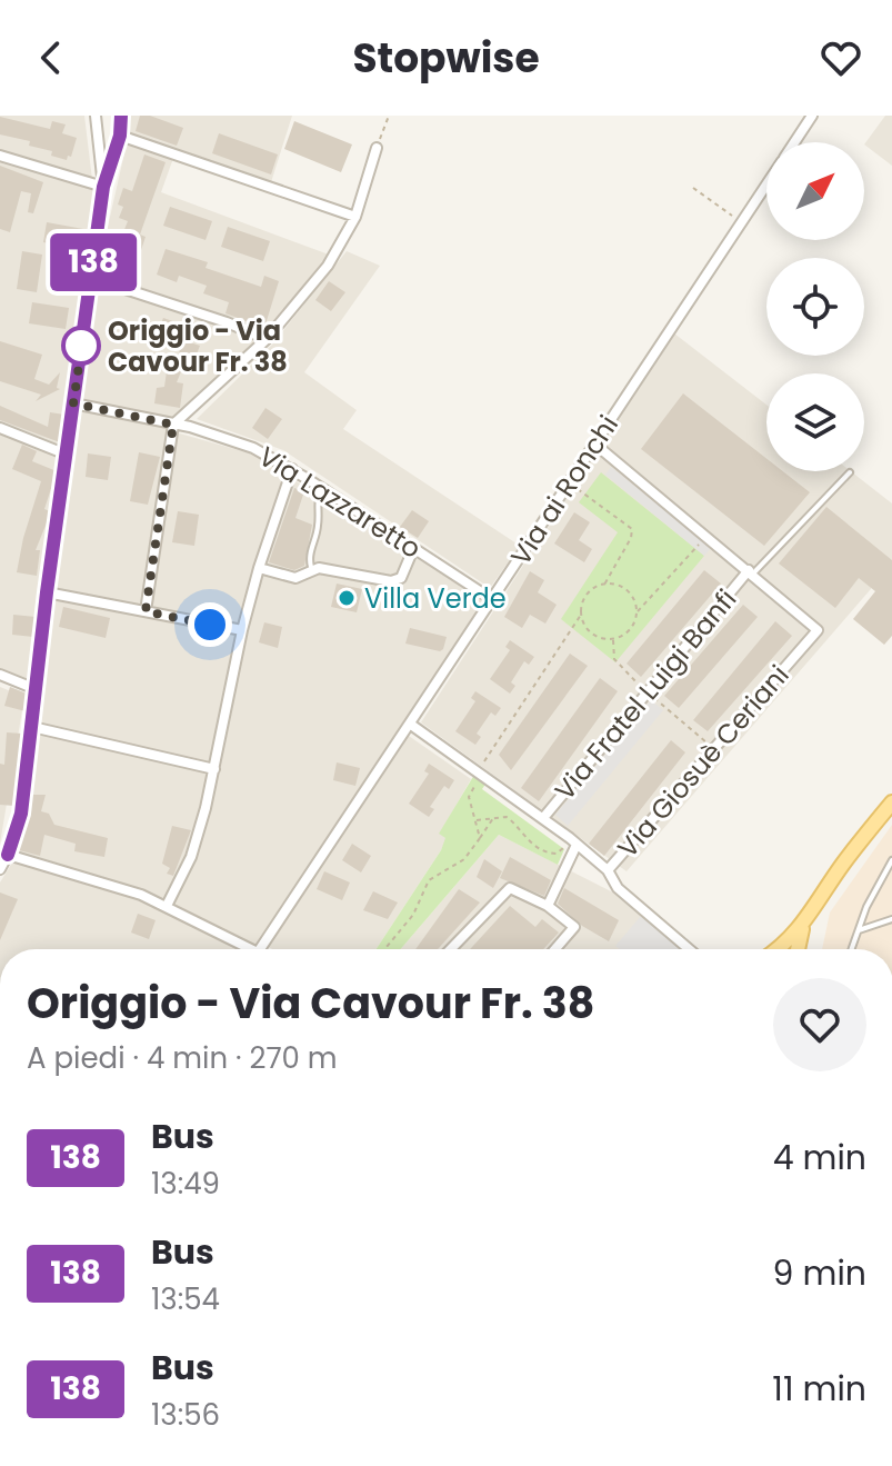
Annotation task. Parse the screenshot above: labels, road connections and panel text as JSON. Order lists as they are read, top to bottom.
{
  "streets": {
    "street": [
      "Via ai Ronchi",
      "Via Lazzaretto",
      "Via Fratel Luigi Banfi",
      "Via Giosuè Ceriani"
    ]
  },
  "crossings": [
    ["Via ai Ronchi", "Via Lazzaretto"],
    ["Via ai Ronchi", "Via Giosuè Ceriani"],
    ["Via Fratel Luigi Banfi", "Via Giosuè Ceriani"]
  ],
  "places": ["Origgio - Via Cavour Fr. 38", "Villa Verde"],
  "lines": ["bus line 138"],
  "north": "top right",
  "page": {
    "header": "Stopwise",
    "on_map": "138",
    "heading": ["Origgio - Via Cavour Fr. 38", "A piedi · 4 min · 270 m"],
    "list": [
      {
        "mark": "138",
        "name": "Bus",
        "note": "13:49",
        "value": "4 min"
      },
      {
        "mark": "138",
        "name": "Bus",
        "note": "13:54",
        "value": "9 min"
      },
      {
        "mark": "138",
        "name": "Bus",
        "note": "13:56",
        "value": "11 min"
      }
    ]
  }
}
